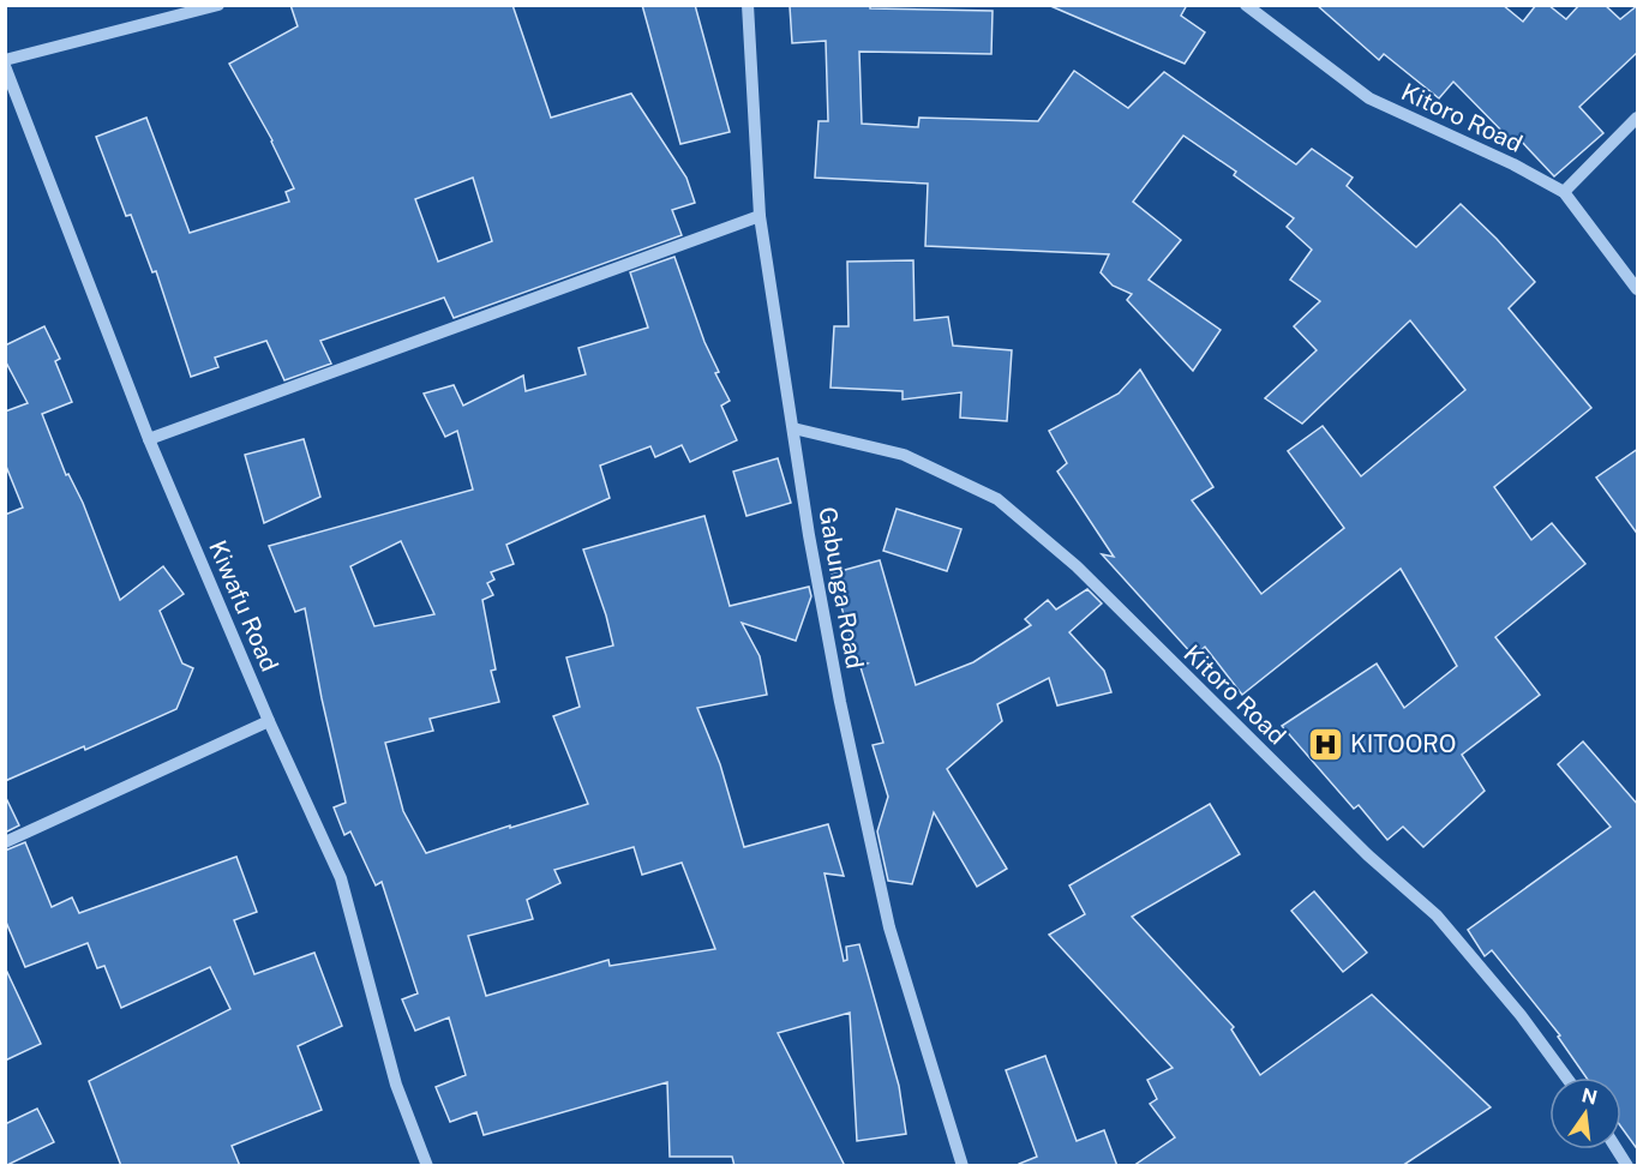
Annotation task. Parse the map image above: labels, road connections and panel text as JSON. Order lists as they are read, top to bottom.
{
  "streets": {
    "street": ["Kitoro Road", "Gabunga Road", "Kiwafu Road"]
  },
  "crossings": [
    ["Kitoro Road", "Gabunga Road"]
  ],
  "places": {
    "hospital": ["KITOORO"]
  },
  "north": "top"
}
